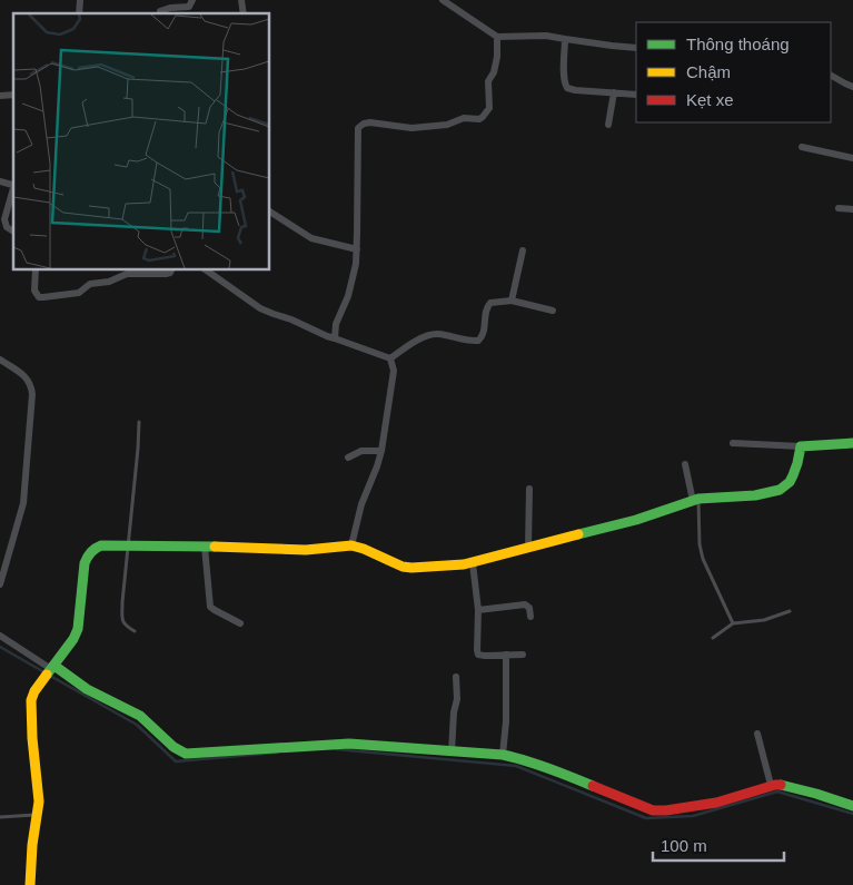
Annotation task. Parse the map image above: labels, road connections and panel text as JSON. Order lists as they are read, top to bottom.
{
  "legend": ["Thông thoáng", "Chậm", "Kẹt xe"],
  "scale_bar": "100 m"
}
